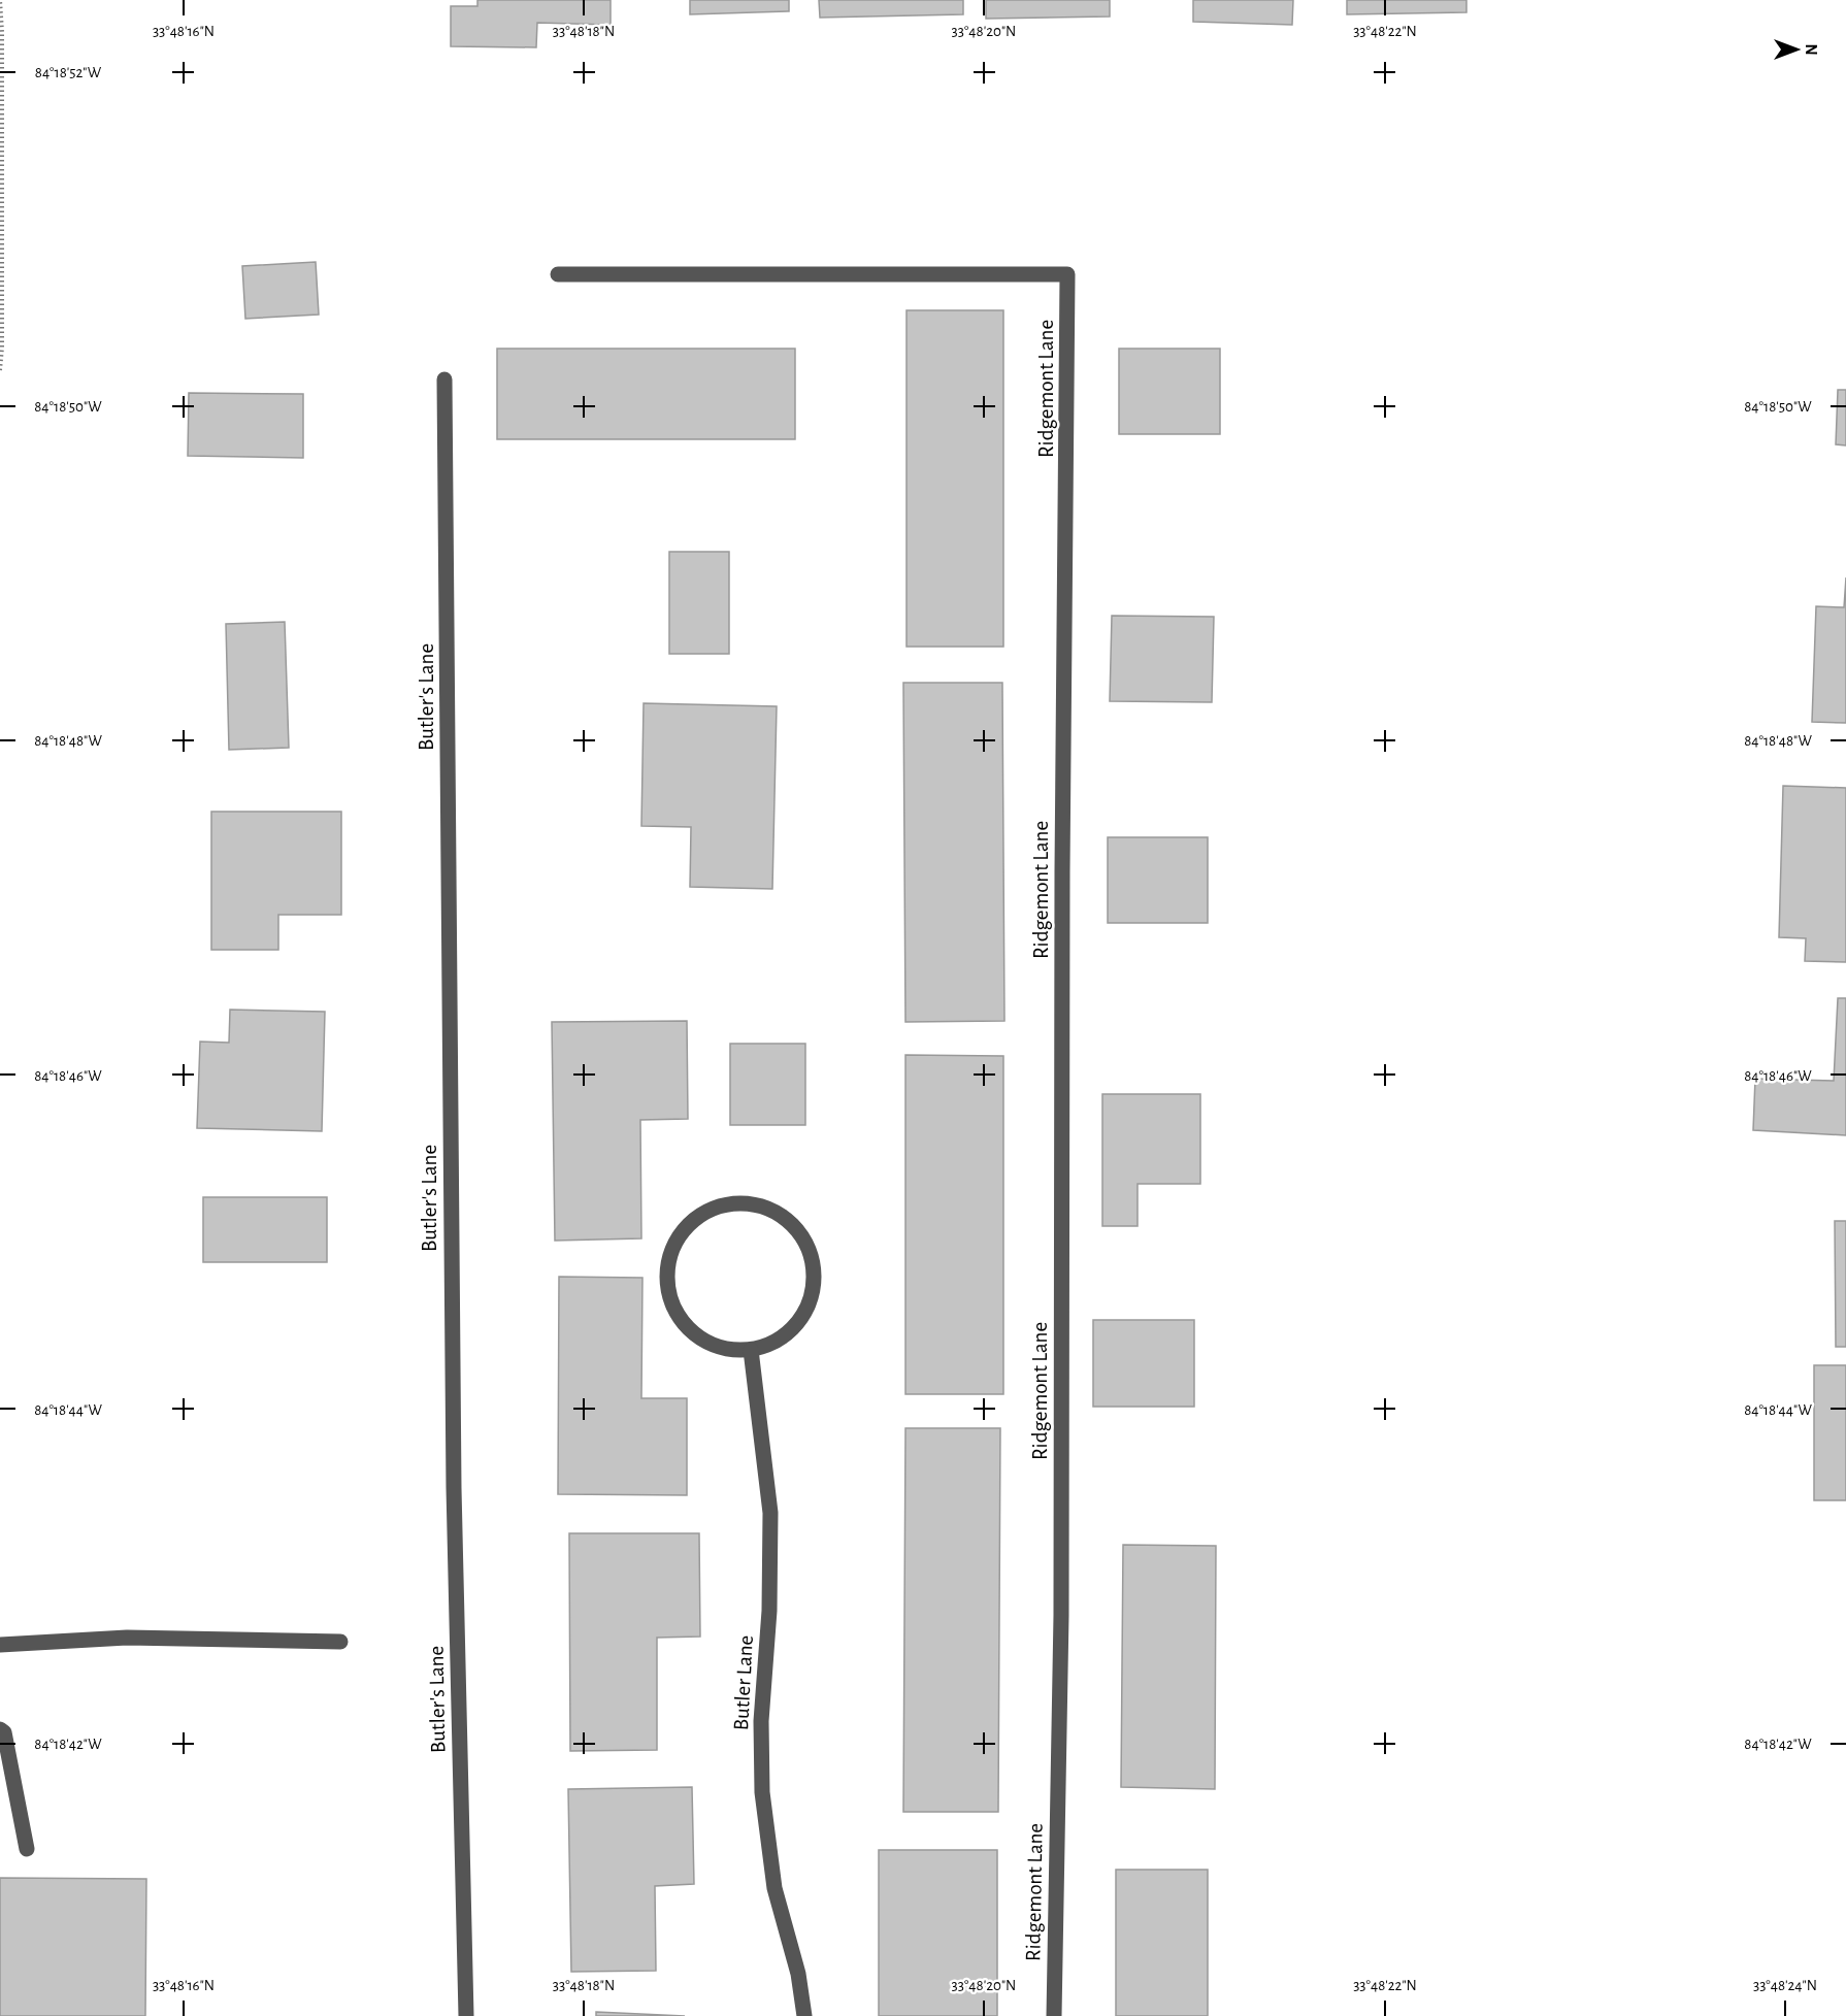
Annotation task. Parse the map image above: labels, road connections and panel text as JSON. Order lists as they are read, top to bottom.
{
  "streets": {
    "street": ["Ridgemont Lane", "Butler's Lane", "Butler Lane"]
  },
  "north": "right",
  "coordinates": [
    "33°48'16\"N",
    "33°48'18\"N",
    "33°48'20\"N",
    "33°48'22\"N",
    "84°18'52\"W",
    "84°18'50\"W",
    "84°18'48\"W",
    "84°18'46\"W",
    "84°18'44\"W",
    "84°18'42\"W",
    "33°48'24\"N"
  ]
}
